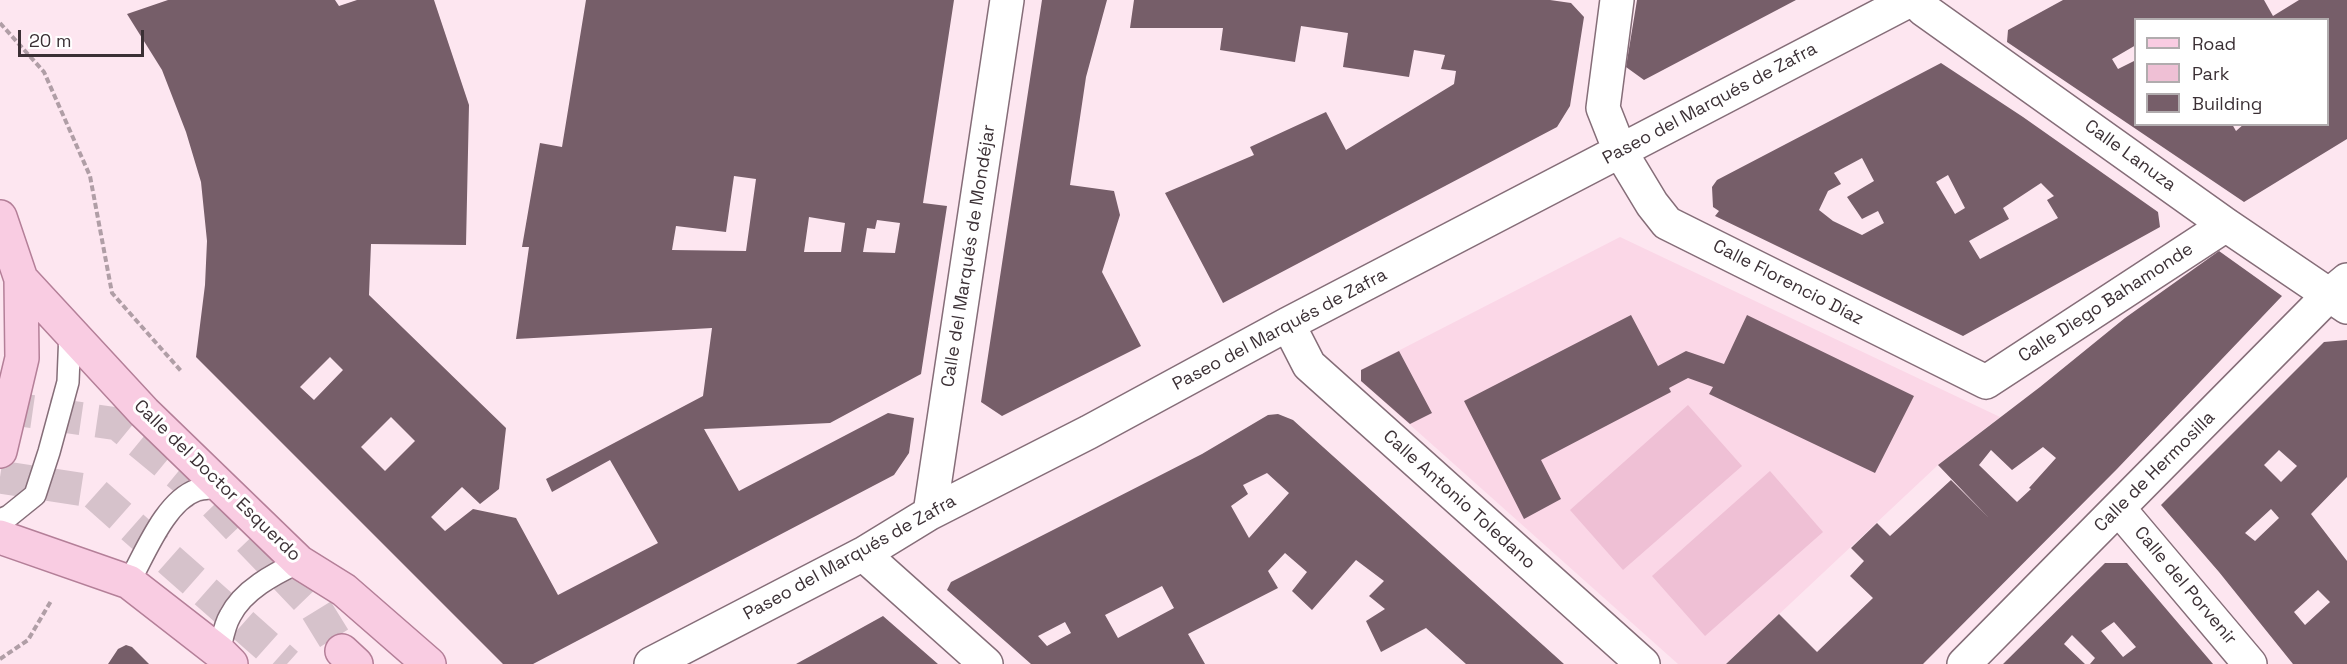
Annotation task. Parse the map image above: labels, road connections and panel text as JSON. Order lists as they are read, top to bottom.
{
  "streets": {
    "main road": ["Calle del Doctor Esquerdo"],
    "street": [
      "Paseo del Marqués de Zafra",
      "Calle Lanuza",
      "Calle del Marqués de Mondéjar",
      "Calle Florencio Díaz",
      "Calle Diego Bahamonde",
      "Calle de Hermosilla",
      "Calle Antonio Toledano",
      "Calle del Porvenir"
    ]
  },
  "crossings": [
    ["Paseo del Marqués de Zafra", "Calle del Marqués de Mondéjar"],
    ["Paseo del Marqués de Zafra", "Calle Florencio Díaz"],
    ["Paseo del Marqués de Zafra", "Calle Antonio Toledano"],
    ["Calle Lanuza", "Calle Diego Bahamonde"],
    ["Calle Lanuza", "Calle de Hermosilla"],
    ["Calle Florencio Díaz", "Calle Diego Bahamonde"],
    ["Calle de Hermosilla", "Calle del Porvenir"]
  ],
  "legend": ["Road", "Park", "Building"],
  "scale_bar": "20 m"
}
